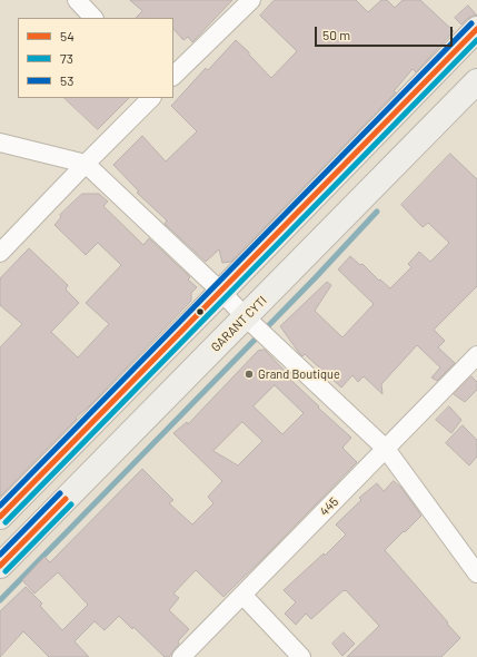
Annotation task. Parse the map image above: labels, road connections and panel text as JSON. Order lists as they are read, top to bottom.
{
  "streets": {
    "main road": ["GARANT CYTI"],
    "street": ["445"]
  },
  "places": ["Grand Boutique"],
  "lines": ["transit line 53", "transit line 54", "transit line 73"],
  "legend": ["54", "73", "53"],
  "scale_bar": "50 m"
}
